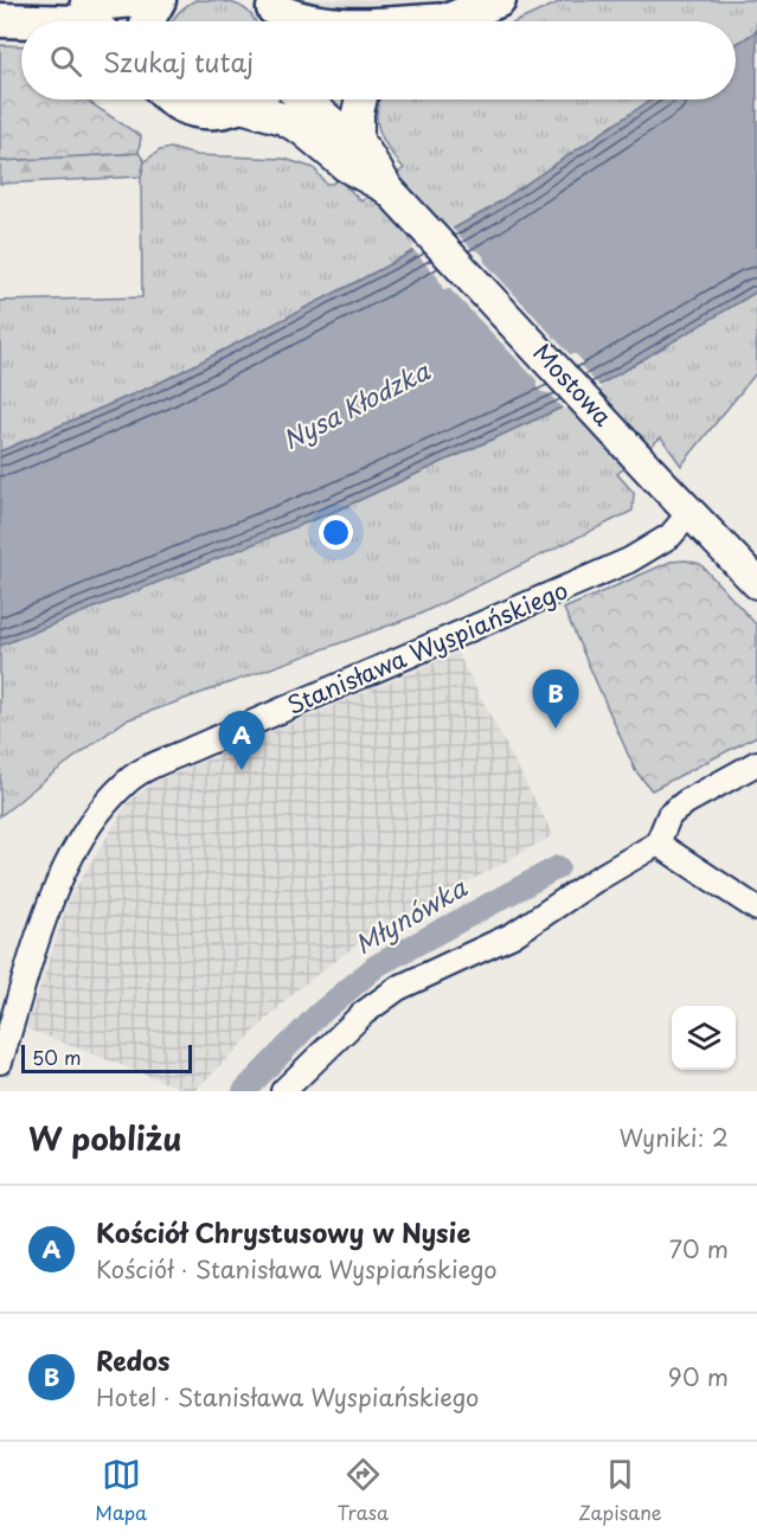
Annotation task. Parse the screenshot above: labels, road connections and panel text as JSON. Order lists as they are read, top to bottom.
{
  "streets": {
    "street": ["Mostowa", "Stanisława Wyspiańskiego"]
  },
  "crossings": [
    ["Mostowa", "Stanisława Wyspiańskiego"]
  ],
  "water": ["Nysa Kłodzka", "Młynówka"],
  "scale_bar": "50 m",
  "page": {
    "search": "Szukaj tutaj",
    "pins": ["B", "A"],
    "scale": "50 m",
    "heading": ["W pobliżu", "Wyniki: 2"],
    "list": [
      {
        "mark": "A",
        "name": "Kościół Chrystusowy w Nysie",
        "note": "Kościół · Stanisława Wyspiańskiego",
        "value": "70 m"
      },
      {
        "mark": "B",
        "name": "Redos",
        "note": "Hotel · Stanisława Wyspiańskiego",
        "value": "90 m"
      }
    ],
    "nav": ["Mapa", "Trasa", "Zapisane"]
  }
}
